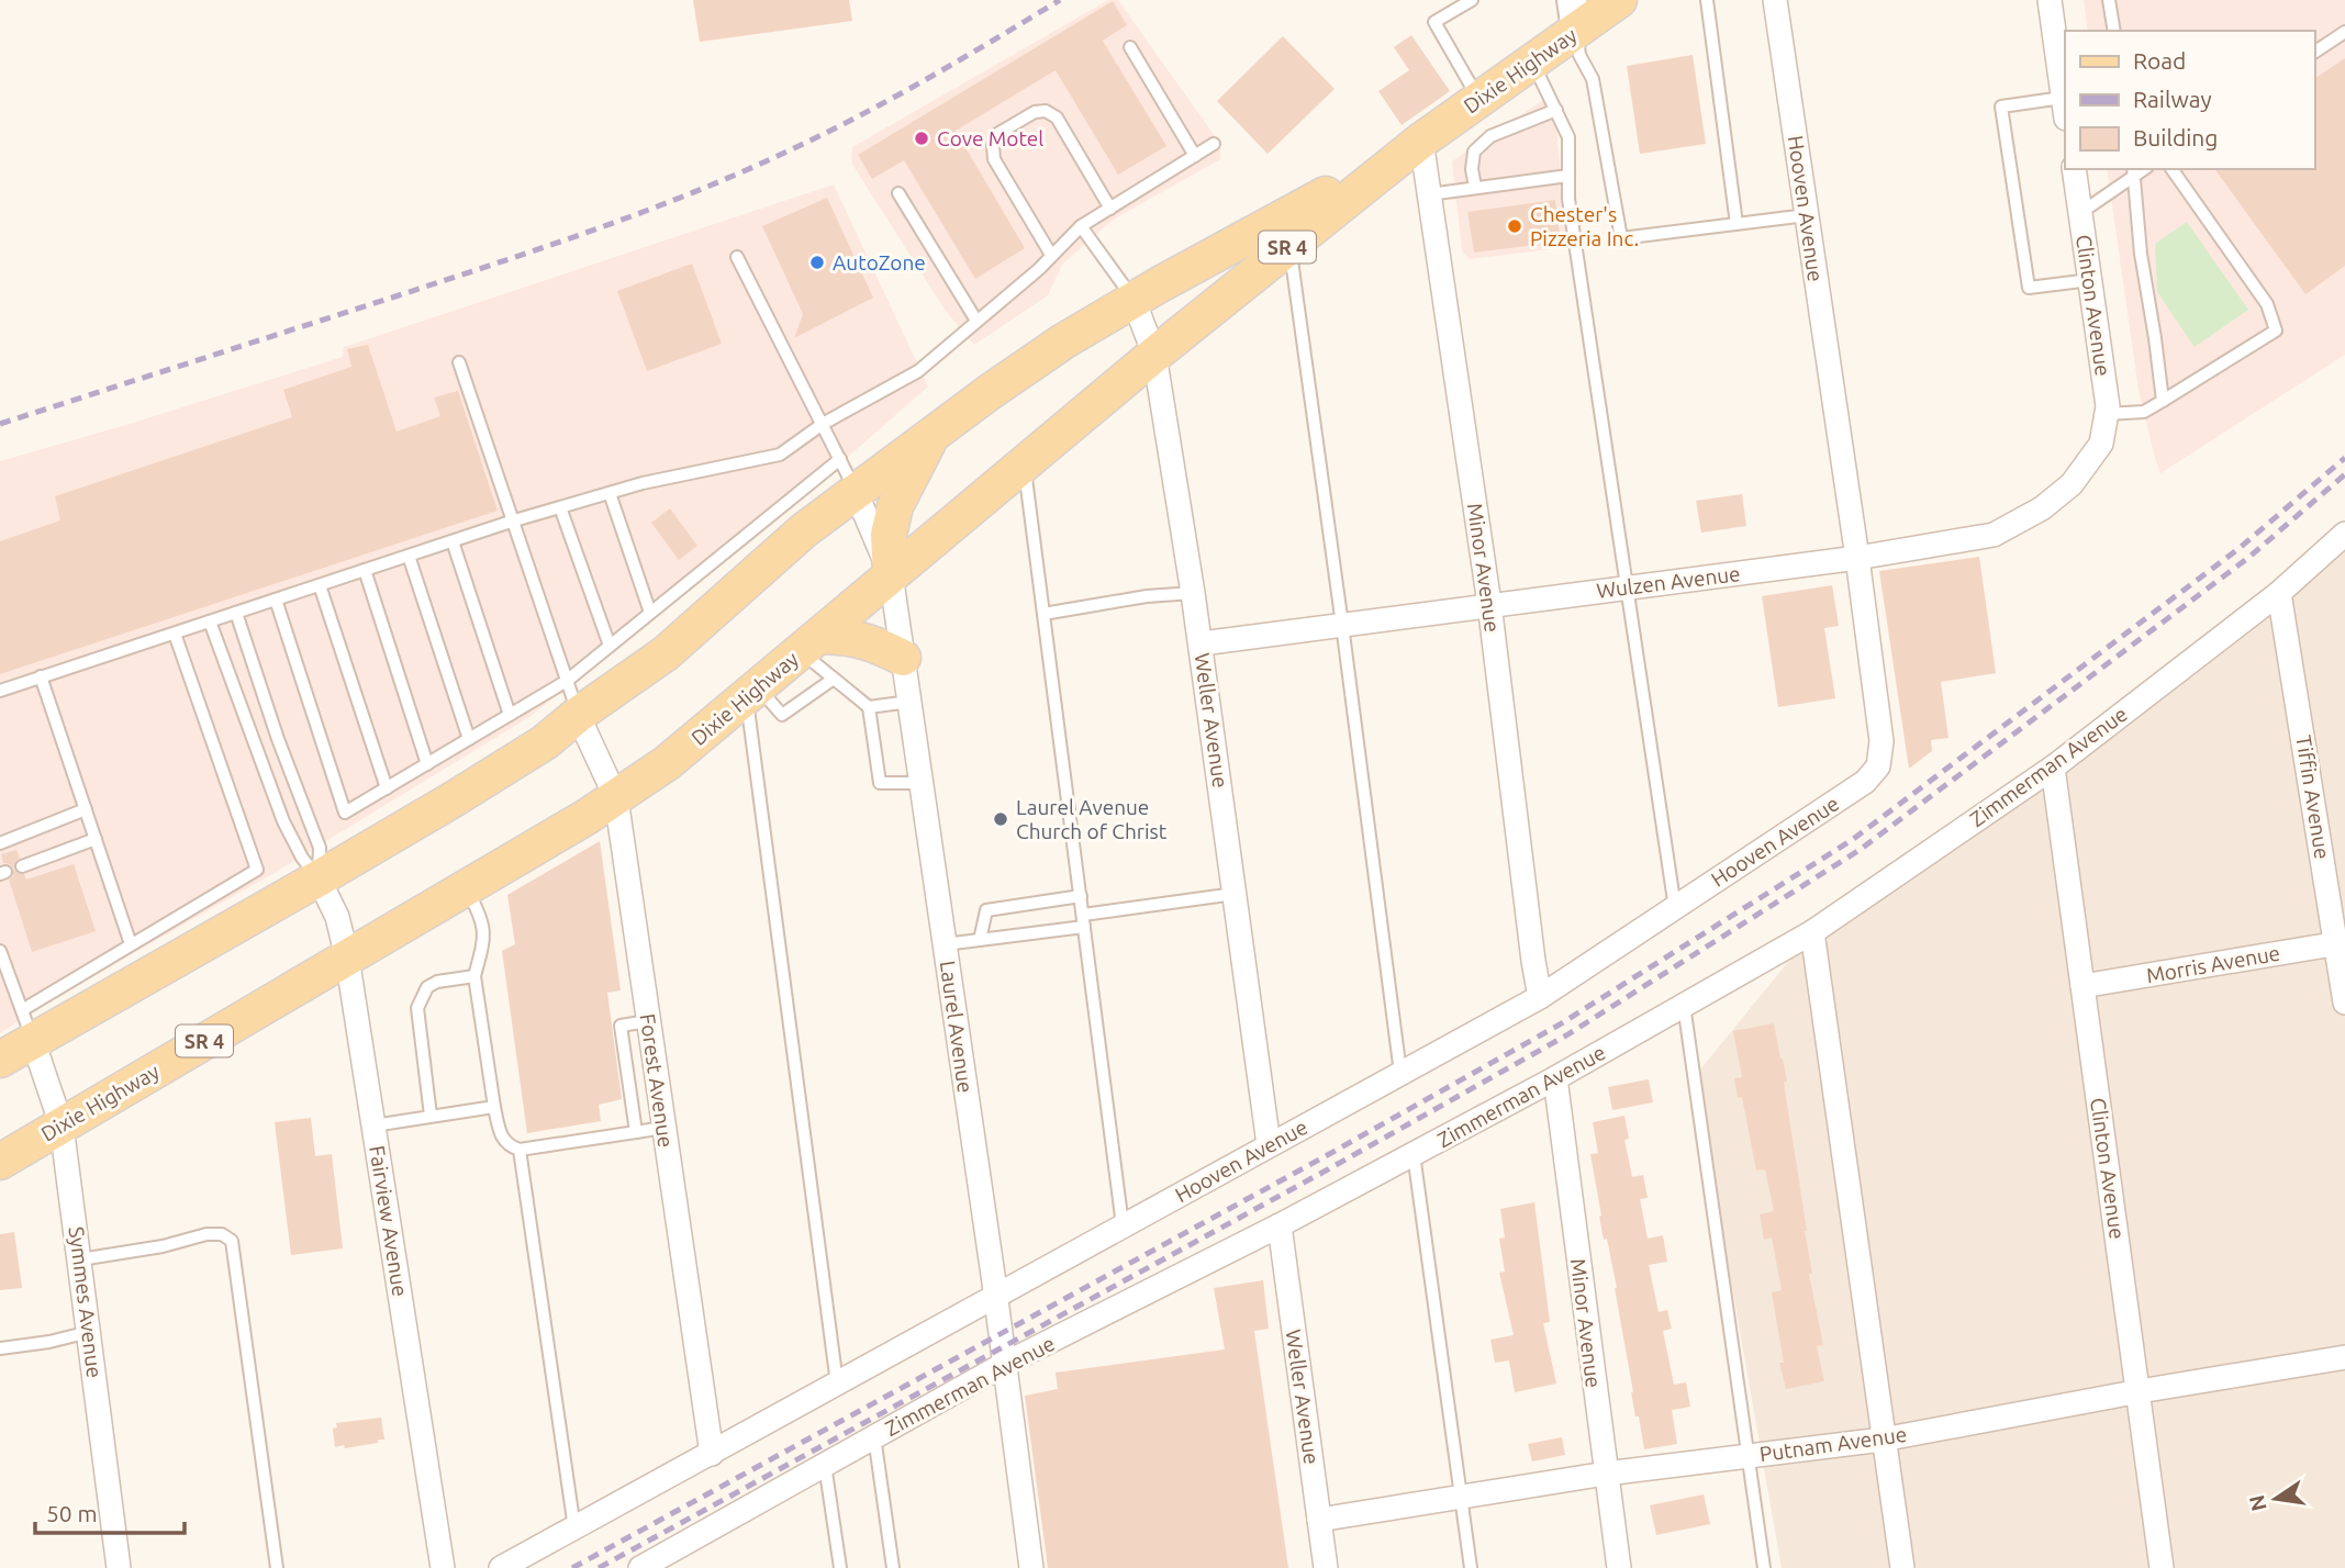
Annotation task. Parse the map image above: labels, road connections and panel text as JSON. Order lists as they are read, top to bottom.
{
  "streets": {
    "main road": ["Dixie Highway", "SR 4"],
    "street": [
      "Hooven Avenue",
      "Clinton Avenue",
      "Minor Avenue",
      "Wulzen Avenue",
      "Weller Avenue",
      "Zimmerman Avenue",
      "Tiffin Avenue",
      "Morris Avenue",
      "Laurel Avenue",
      "Forest Avenue",
      "Fairview Avenue",
      "Symmes Avenue",
      "Putnam Avenue"
    ]
  },
  "crossings": [
    ["Dixie Highway", "Minor Avenue"],
    ["Dixie Highway", "Weller Avenue"],
    ["Dixie Highway", "Laurel Avenue"],
    ["Dixie Highway", "Forest Avenue"],
    ["Dixie Highway", "Fairview Avenue"],
    ["Dixie Highway", "Symmes Avenue"],
    ["Hooven Avenue", "Minor Avenue"],
    ["Hooven Avenue", "Wulzen Avenue"],
    ["Hooven Avenue", "Weller Avenue"],
    ["Hooven Avenue", "Laurel Avenue"],
    ["Clinton Avenue", "Wulzen Avenue"],
    ["Clinton Avenue", "Zimmerman Avenue"],
    ["Clinton Avenue", "Morris Avenue"],
    ["Clinton Avenue", "Putnam Avenue"],
    ["Minor Avenue", "Wulzen Avenue"],
    ["Minor Avenue", "Zimmerman Avenue"],
    ["Minor Avenue", "Putnam Avenue"],
    ["Wulzen Avenue", "Weller Avenue"],
    ["Weller Avenue", "Zimmerman Avenue"],
    ["Weller Avenue", "Putnam Avenue"],
    ["Zimmerman Avenue", "Tiffin Avenue"],
    ["Zimmerman Avenue", "Laurel Avenue"],
    ["Tiffin Avenue", "Morris Avenue"]
  ],
  "places": [
    "Cove Motel",
    "Chester's Pizzeria Inc.",
    "AutoZone",
    "Laurel Avenue Church of Christ"
  ],
  "legend": ["Road", "Railway", "Building"],
  "scale_bar": "50 m",
  "north": "left"
}
